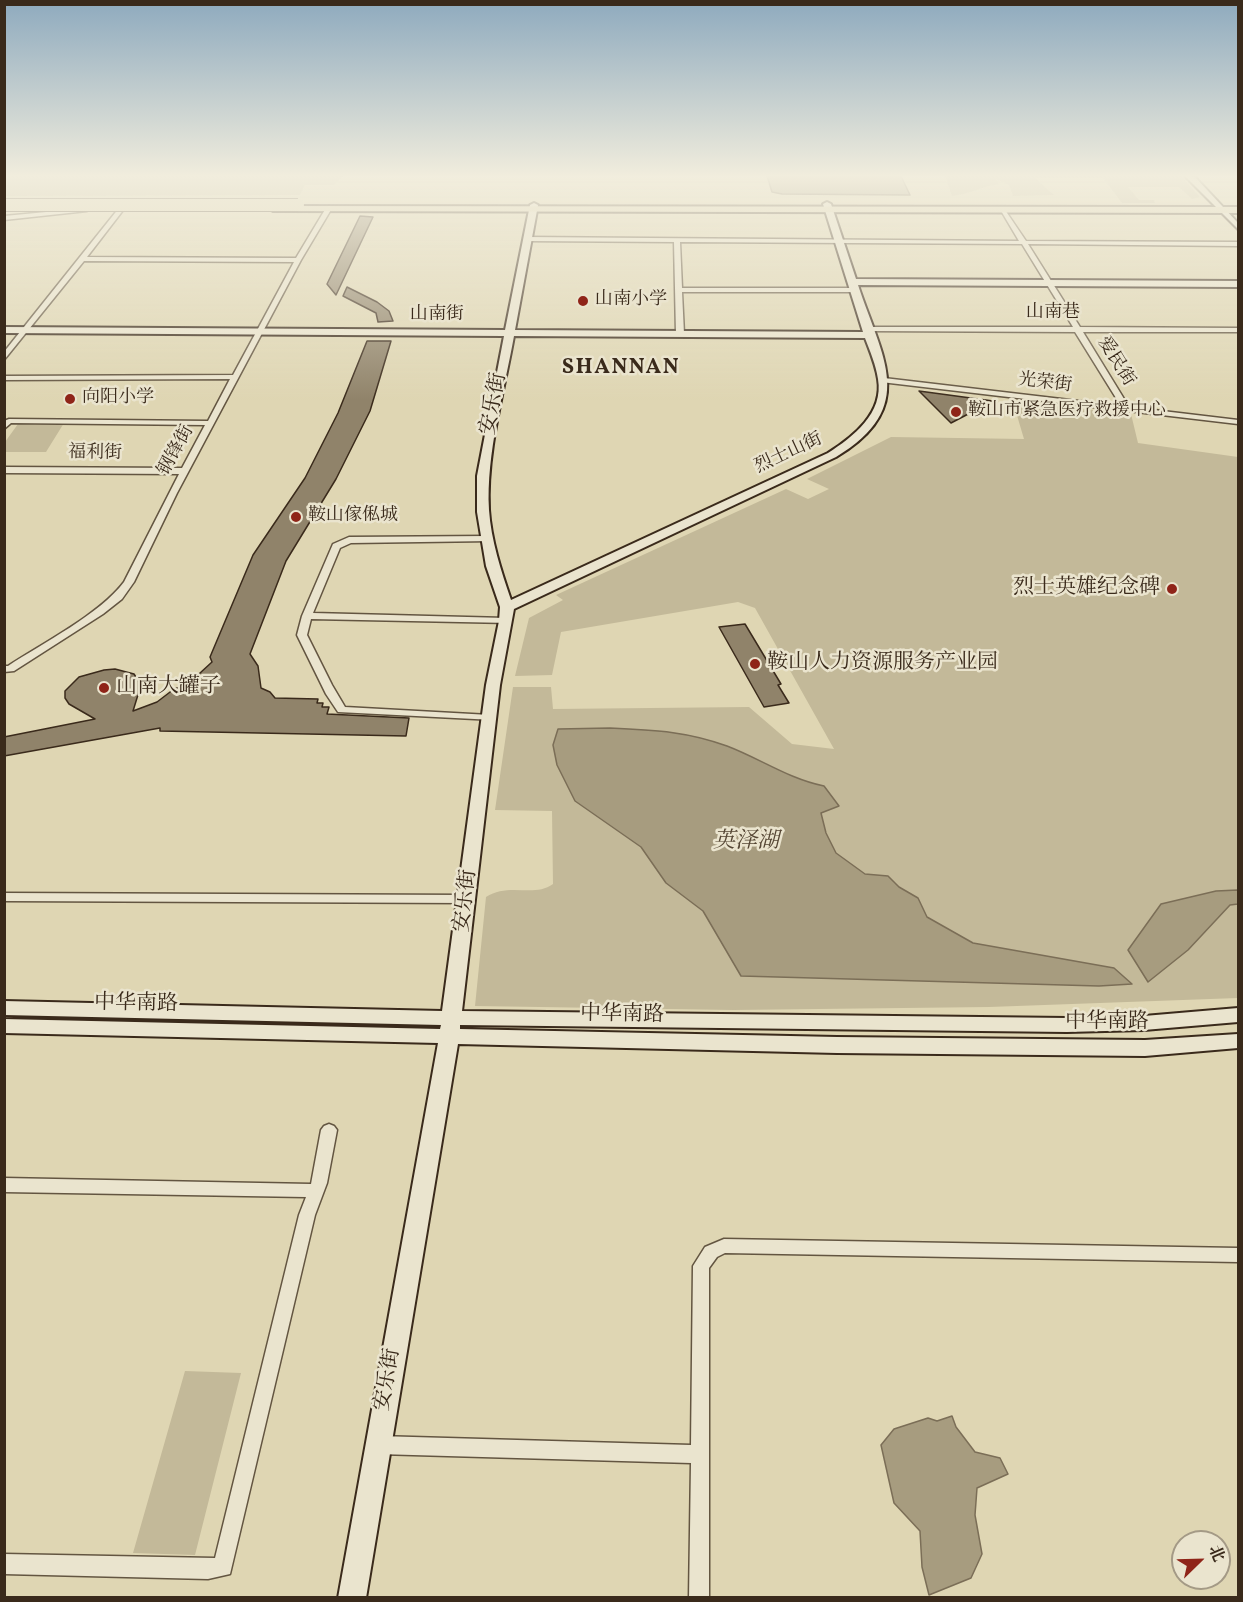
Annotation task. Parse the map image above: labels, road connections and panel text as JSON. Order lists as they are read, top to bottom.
{
  "streets": {
    "main road": [
      "山南街",
      "安乐街",
      "烈士山街",
      "中华南路"
    ],
    "street": [
      "山南巷",
      "爱民街",
      "光荣街",
      "钢锋街",
      "福利街"
    ]
  },
  "crossings": [
    ["山南巷", "山南街"],
    ["山南巷", "爱民街"],
    ["山南巷", "烈士山街"],
    ["山南街", "安乐街"],
    ["山南街", "钢锋街"],
    ["山南街", "烈士山街"],
    ["爱民街", "光荣街"],
    ["光荣街", "烈士山街"],
    ["安乐街", "烈士山街"],
    ["安乐街", "中华南路"],
    ["钢锋街", "福利街"]
  ],
  "districts": ["SHANNAN"],
  "water": ["英泽湖"],
  "places": [
    "山南小学",
    "向阳小学",
    "鞍山市紧急医疗救援中心",
    "鞍山傢俬城",
    "烈士英雄纪念碑",
    "鞍山人力资源服务产业园",
    "山南大罐子"
  ],
  "north": "top right"
}
